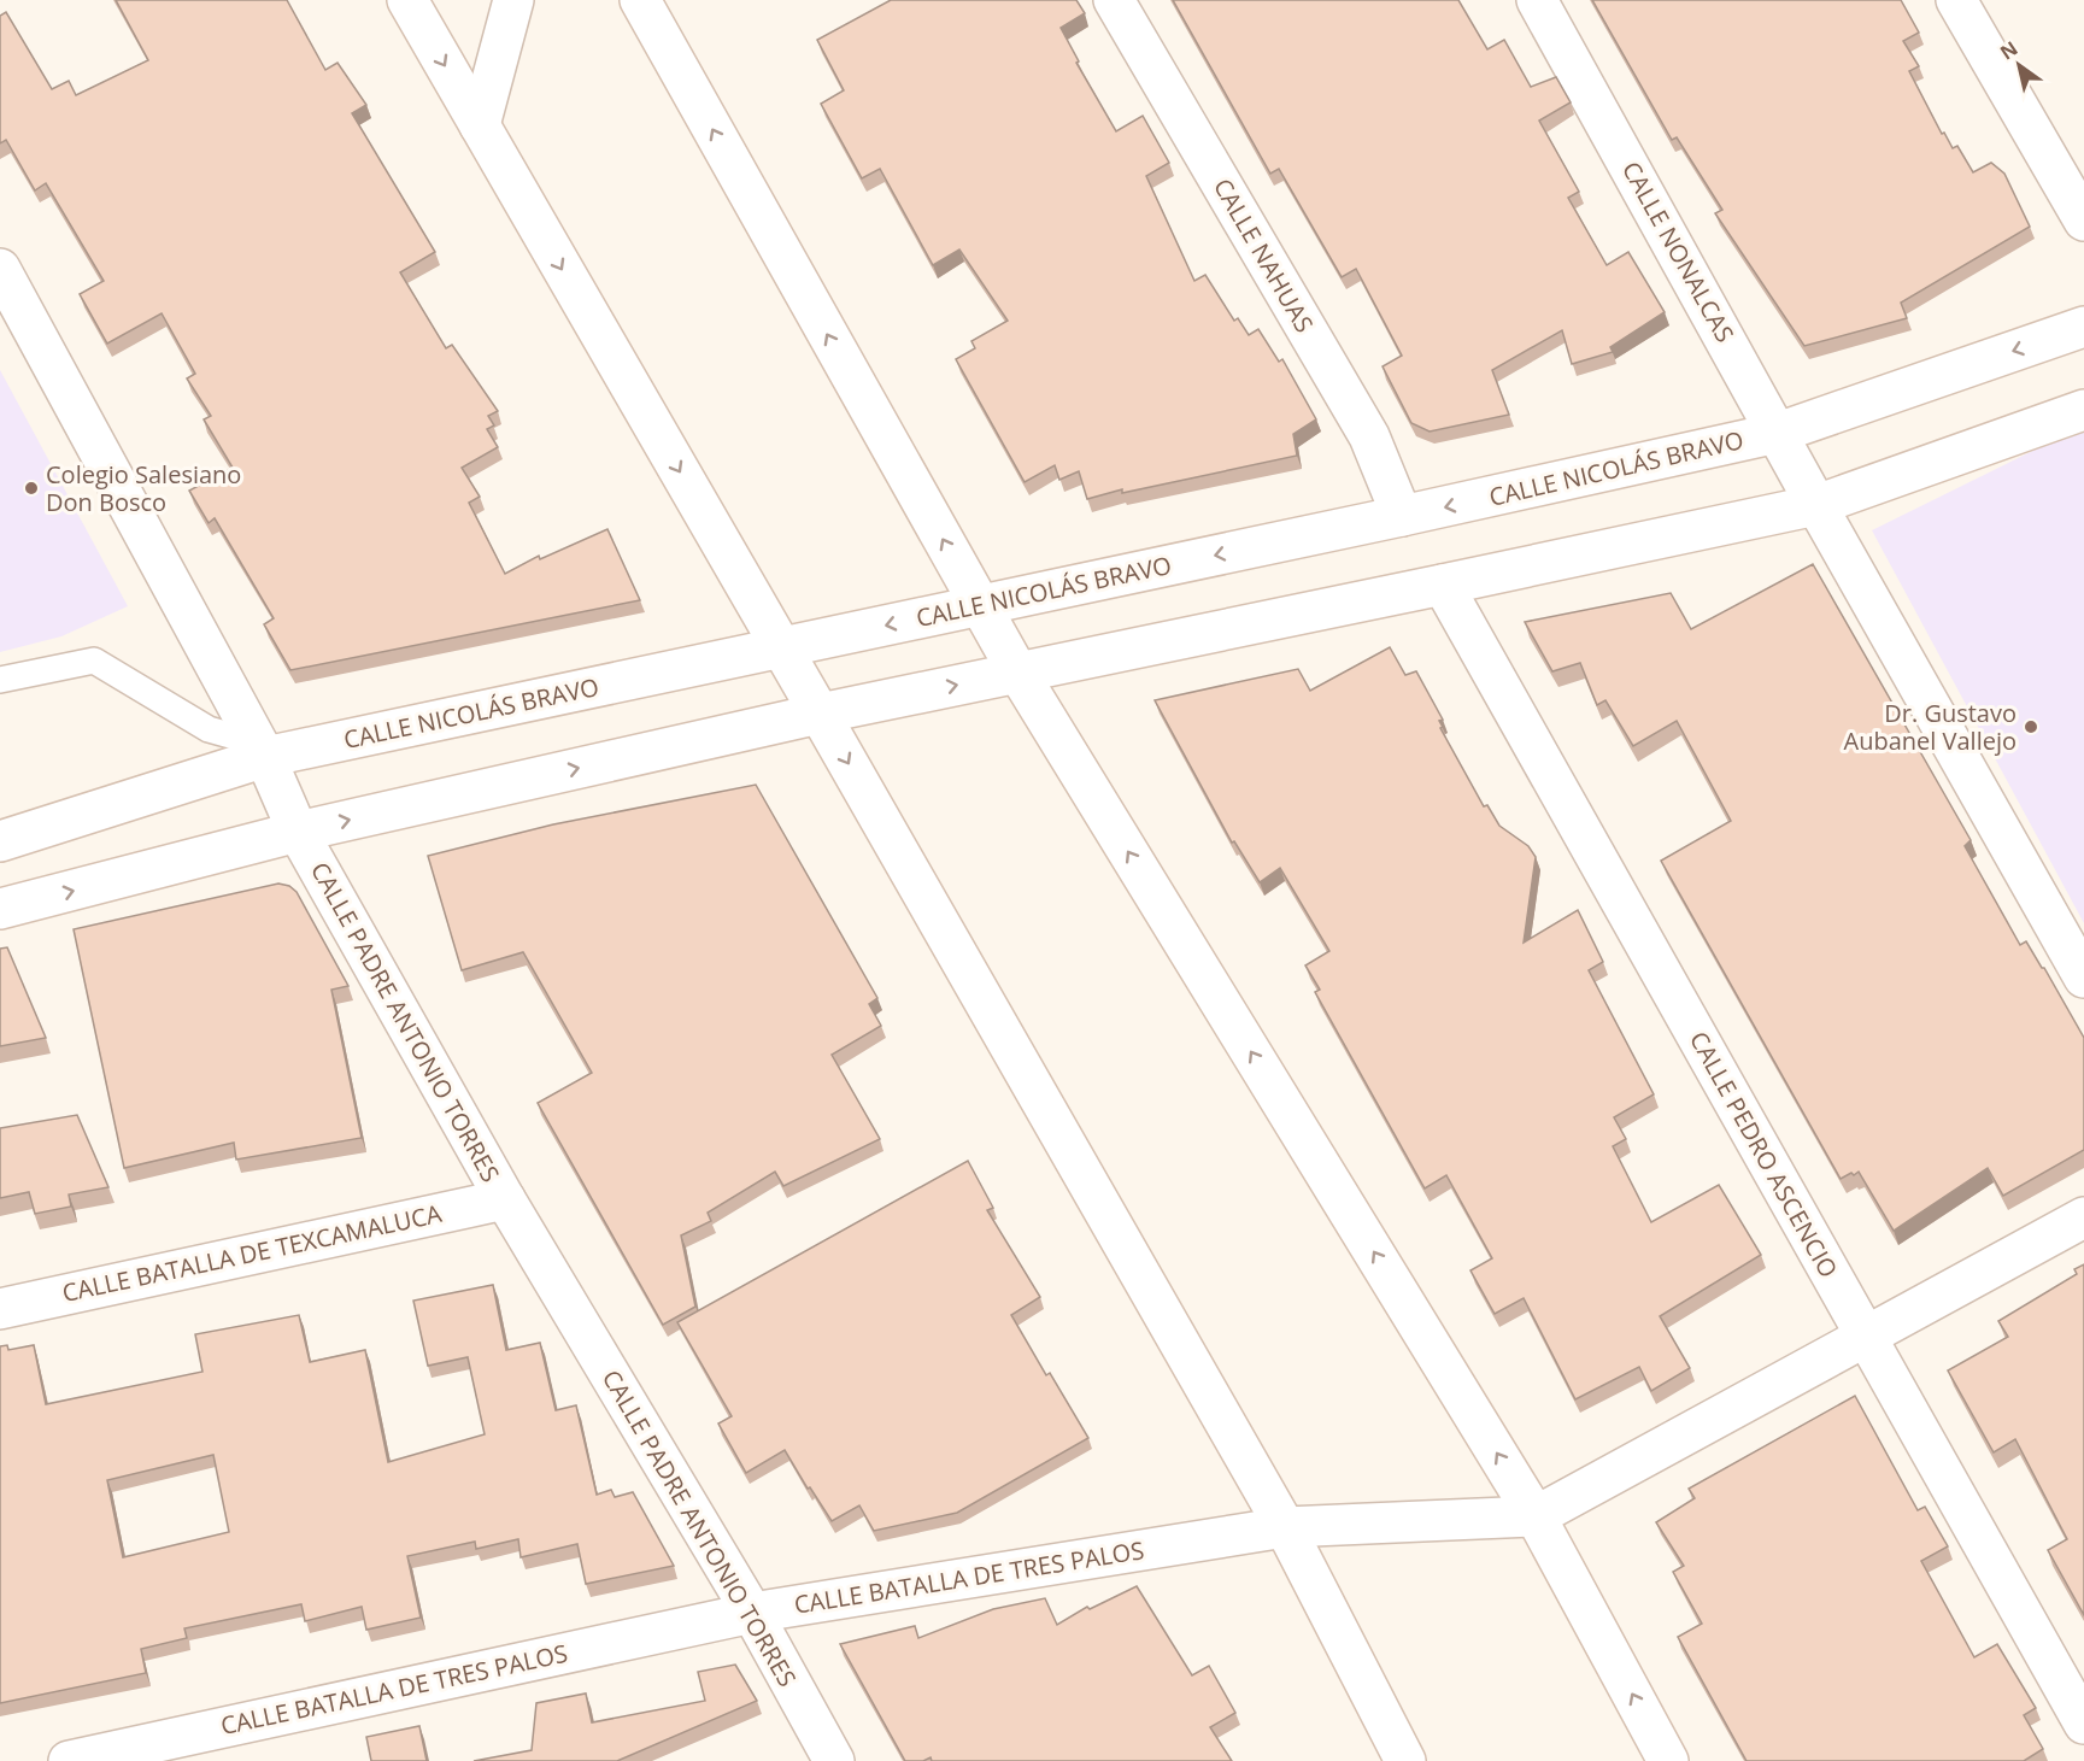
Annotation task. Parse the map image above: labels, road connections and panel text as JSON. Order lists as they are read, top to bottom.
{
  "streets": {
    "main road": [
      "CALLE NONALCAS",
      "CALLE NAHUAS",
      "CALLE NICOLÁS BRAVO",
      "CALLE PADRE ANTONIO TORRES",
      "CALLE PEDRO ASCENCIO",
      "CALLE BATALLA DE TEXCAMALUCA",
      "CALLE BATALLA DE TRES PALOS"
    ]
  },
  "crossings": [
    ["CALLE NONALCAS", "CALLE NICOLÁS BRAVO"],
    ["CALLE NAHUAS", "CALLE NICOLÁS BRAVO"],
    ["CALLE NICOLÁS BRAVO", "CALLE PADRE ANTONIO TORRES"],
    ["CALLE PADRE ANTONIO TORRES", "CALLE BATALLA DE TEXCAMALUCA"],
    ["CALLE PADRE ANTONIO TORRES", "CALLE BATALLA DE TRES PALOS"]
  ],
  "places": ["Colegio Salesiano Don Bosco", "Dr. Gustavo Aubanel Vallejo"],
  "north": "top left"
}
